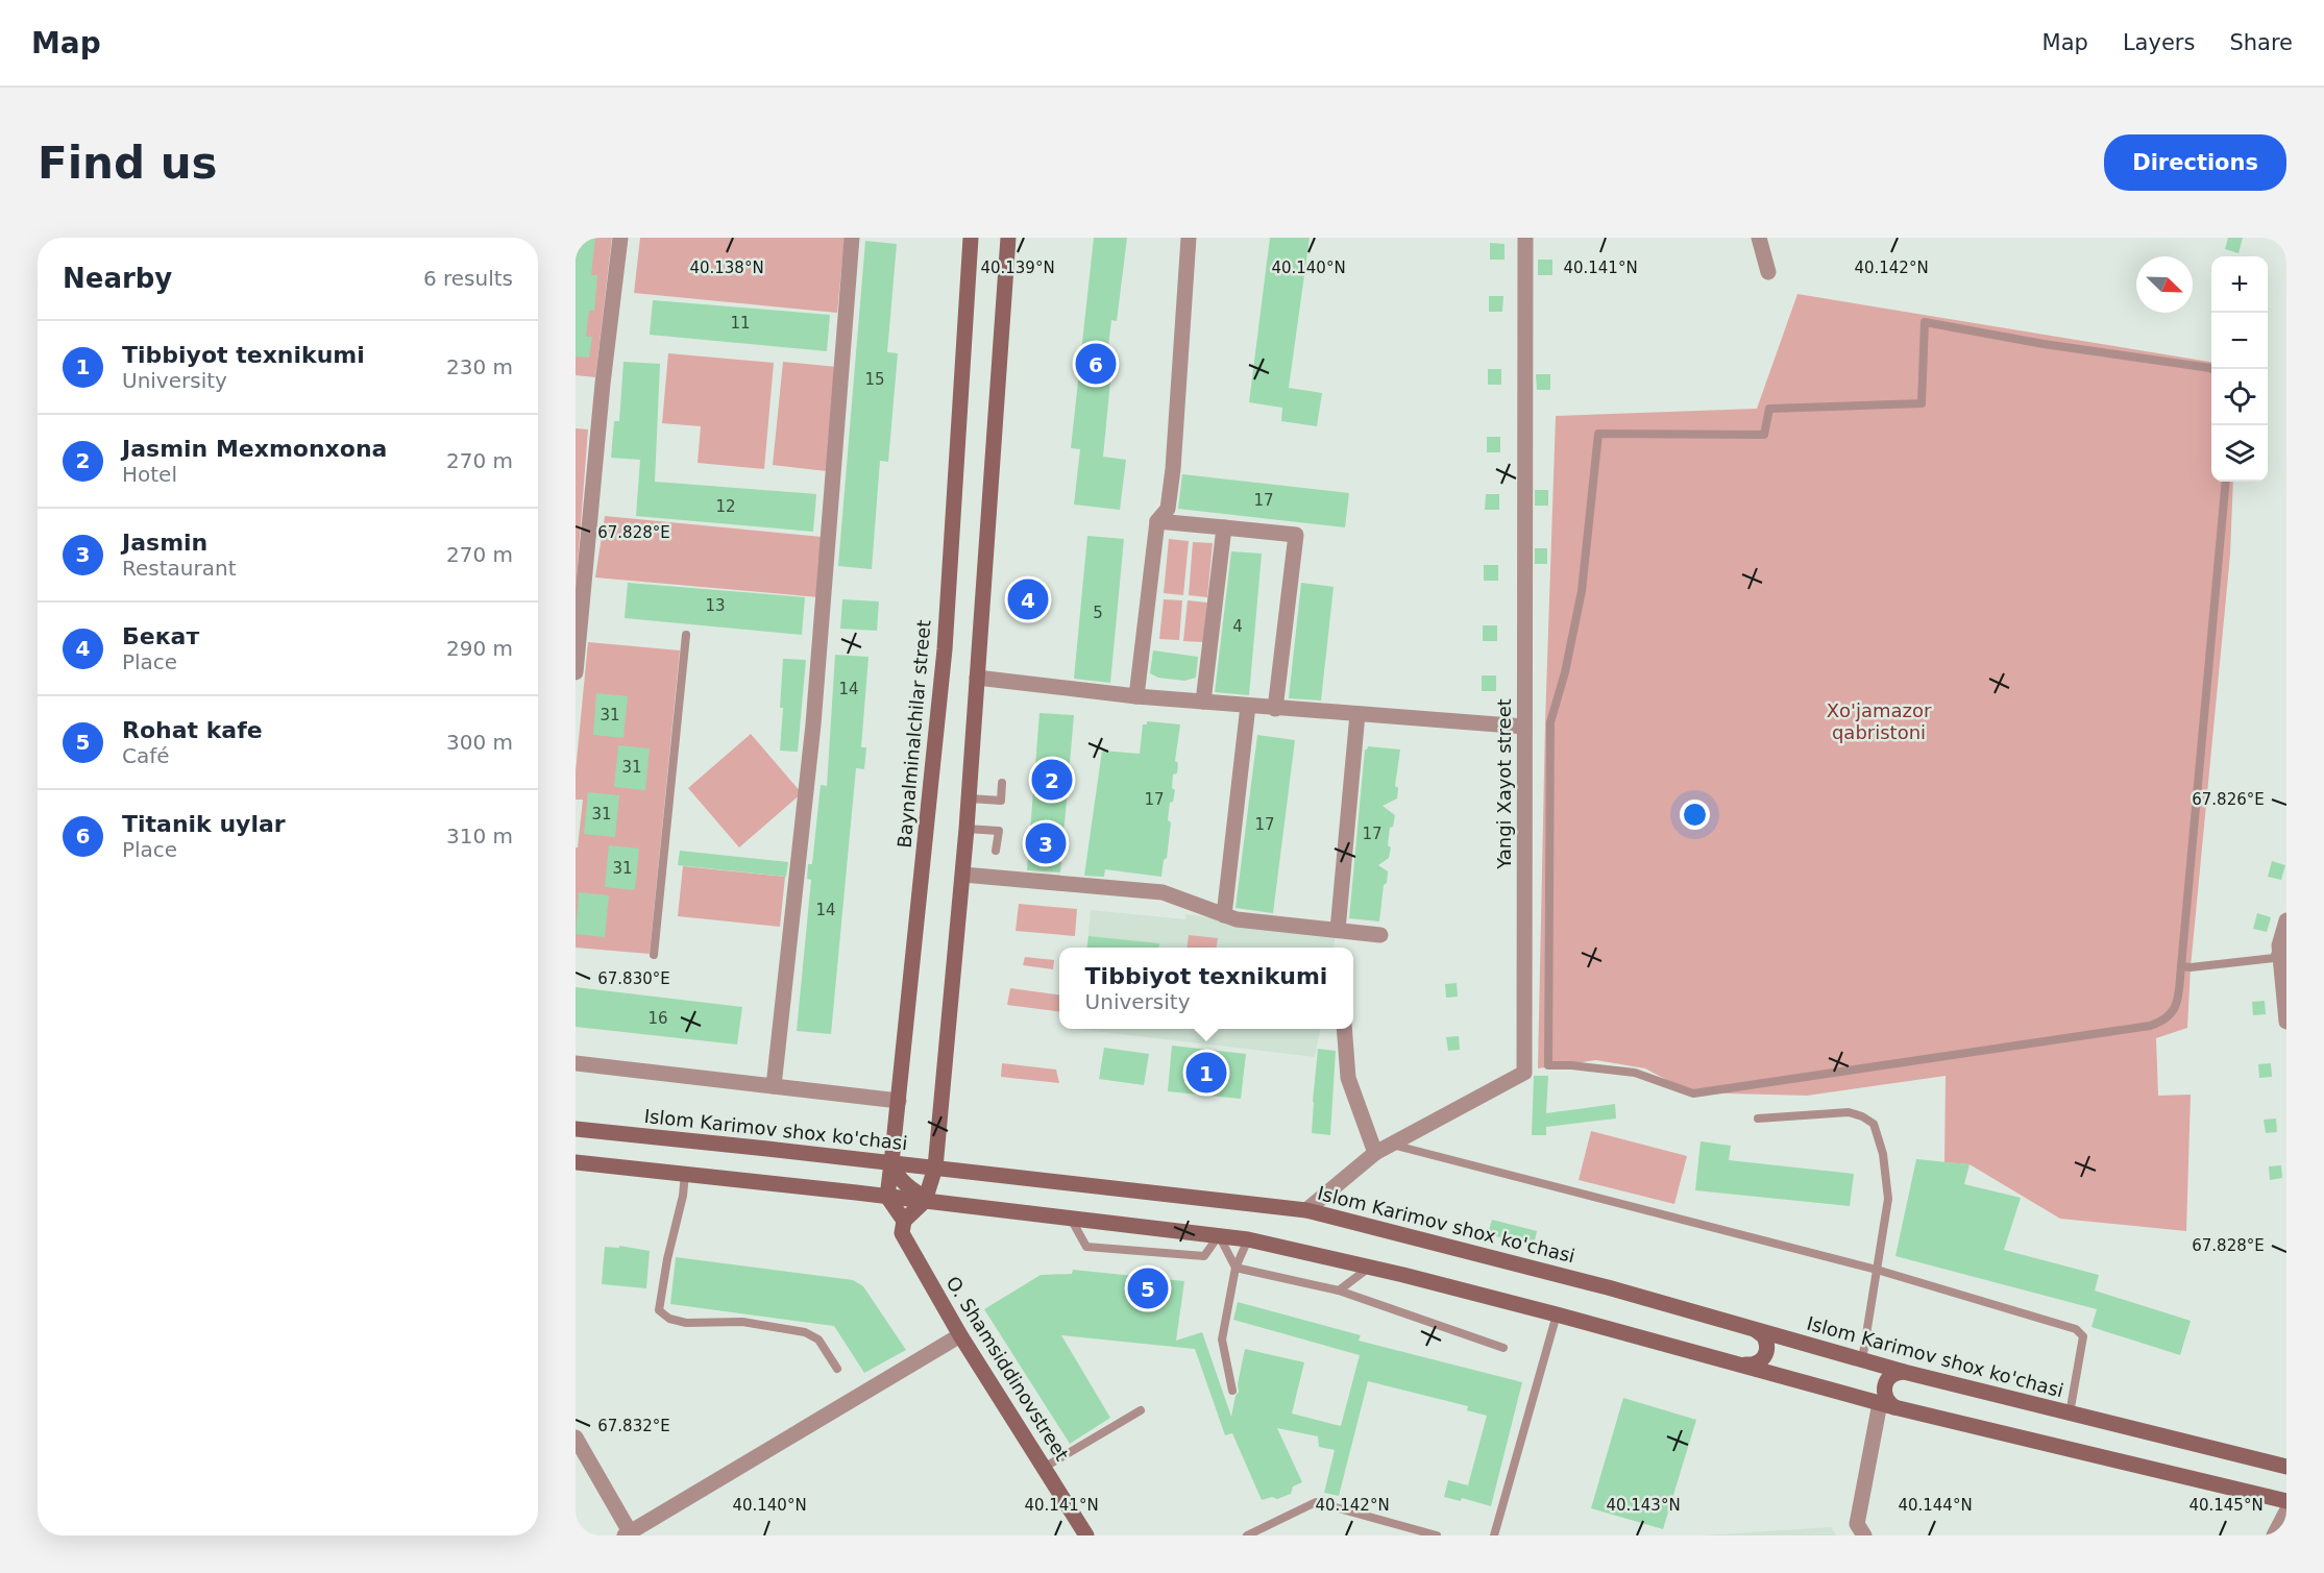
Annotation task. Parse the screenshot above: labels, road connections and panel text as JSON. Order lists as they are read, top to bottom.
{
  "streets": {
    "main road": ["Baynalminalchilar street", "Islom Karimov shox ko'chasi", "O. Shamsiddinovstreet"],
    "street": ["Yangi Xayot street"]
  },
  "crossings": [
    ["Baynalminalchilar street", "Islom Karimov shox ko'chasi"],
    ["Yangi Xayot street", "Islom Karimov shox ko'chasi"]
  ],
  "parks": ["Xo'jamazor qabristoni"],
  "house_numbers": [
    "11",
    "15",
    "17",
    "12",
    "13",
    "5",
    "4",
    "14",
    "31",
    "31",
    "17",
    "31",
    "17",
    "17",
    "31",
    "14",
    "16"
  ],
  "north": "bottom right",
  "page": {
    "header": "Map",
    "nav": ["Map", "Layers", "Share"],
    "buttons": "Directions",
    "title": "Find us",
    "heading": ["Nearby", "6 results"],
    "map_buttons": ["+", "−"],
    "list": [
      {
        "mark": "1",
        "name": "Tibbiyot texnikumi",
        "note": "University",
        "value": "230 m"
      },
      {
        "mark": "2",
        "name": "Jasmin Mexmonxona",
        "note": "Hotel",
        "value": "270 m"
      },
      {
        "mark": "3",
        "name": "Jasmin",
        "note": "Restaurant",
        "value": "270 m"
      },
      {
        "mark": "4",
        "name": "Бекат",
        "note": "Place",
        "value": "290 m"
      },
      {
        "mark": "5",
        "name": "Rohat kafe",
        "note": "Café",
        "value": "300 m"
      },
      {
        "mark": "6",
        "name": "Titanik uylar",
        "note": "Place",
        "value": "310 m"
      }
    ],
    "pins": [
      "6",
      "4",
      "2",
      "3",
      "1",
      "5"
    ],
    "popup": ["Tibbiyot texnikumi", "University"]
  },
  "coordinates": [
    "40.138°N",
    "40.139°N",
    "40.140°N",
    "40.141°N",
    "40.142°N",
    "67.828°E",
    "67.826°E",
    "67.830°E",
    "67.832°E",
    "40.143°N",
    "40.144°N",
    "40.145°N"
  ]
}
